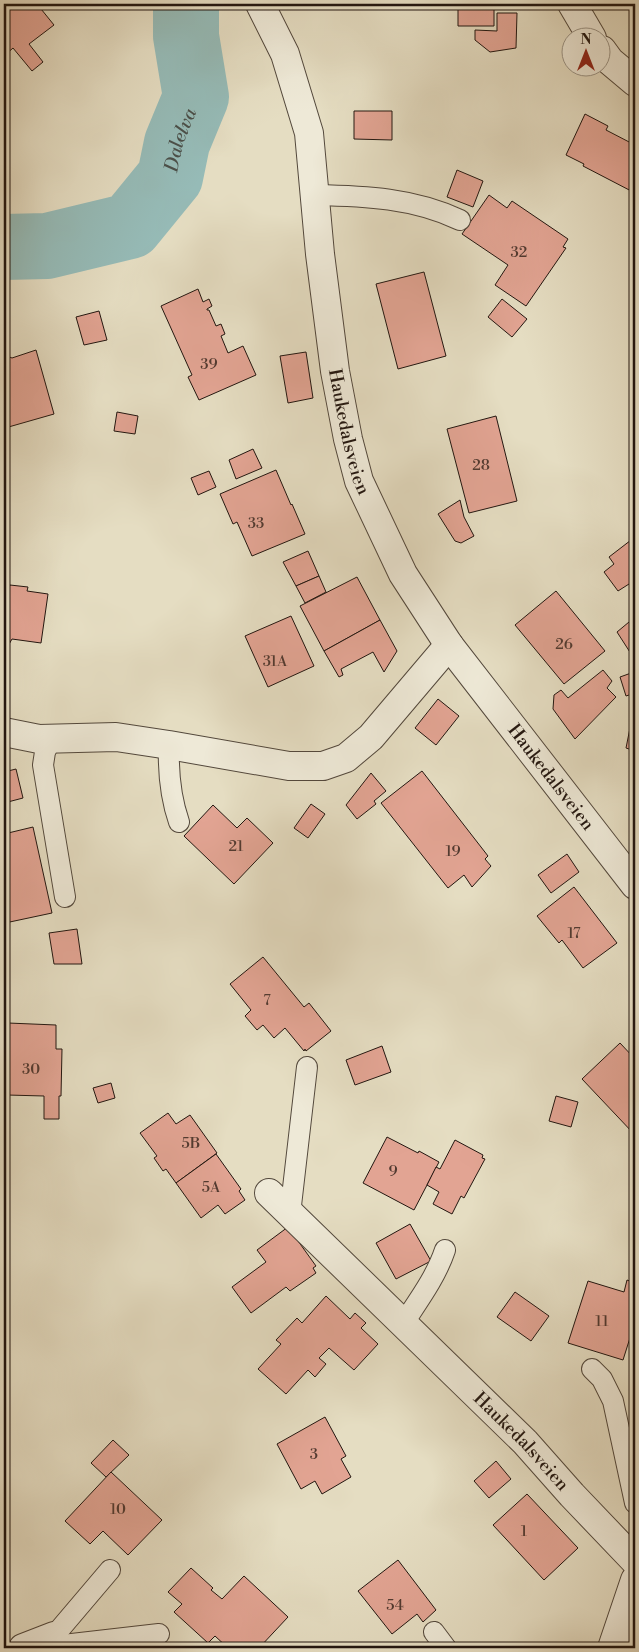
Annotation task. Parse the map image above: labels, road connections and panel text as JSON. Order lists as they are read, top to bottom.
{
  "streets": {
    "street": ["Haukedalsveien"]
  },
  "water": ["Dalelva"],
  "house_numbers": [
    "32",
    "39",
    "28",
    "33",
    "26",
    "31A",
    "21",
    "19",
    "17",
    "7",
    "30",
    "5B",
    "9",
    "5A",
    "11",
    "3",
    "10",
    "1",
    "54"
  ],
  "north": "top"
}
